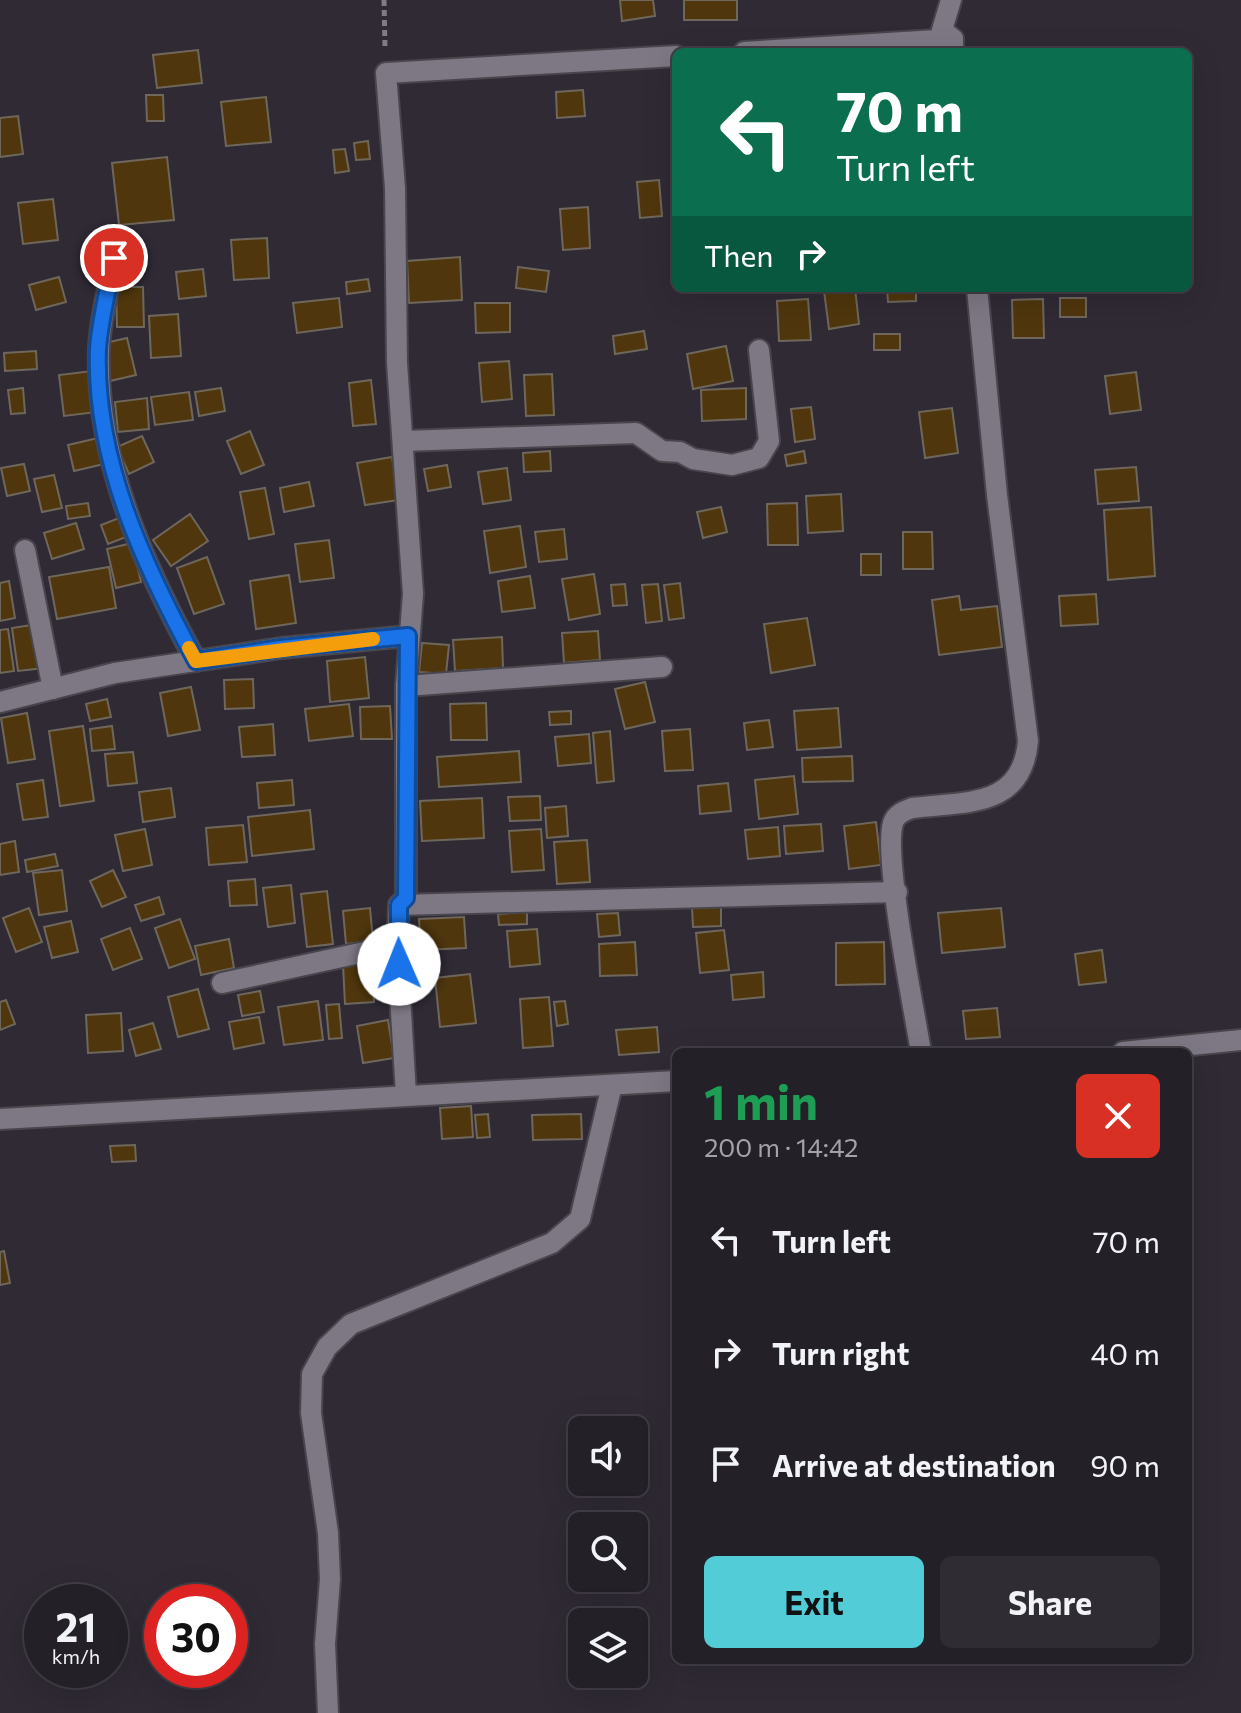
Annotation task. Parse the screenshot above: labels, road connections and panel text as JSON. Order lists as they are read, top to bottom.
{
  "page": {
    "turn": ["70 m", "Turn left"],
    "then": "Then",
    "heading": ["1 min", "200 m · 14:42"],
    "list": [
      {
        "name": "Turn left",
        "value": "70 m"
      },
      {
        "name": "Turn right",
        "value": "40 m"
      },
      {
        "name": "Arrive at destination",
        "value": "90 m"
      }
    ],
    "buttons": ["Exit", "Share"],
    "speed": "21 km/h",
    "limit": "30"
  }
}
